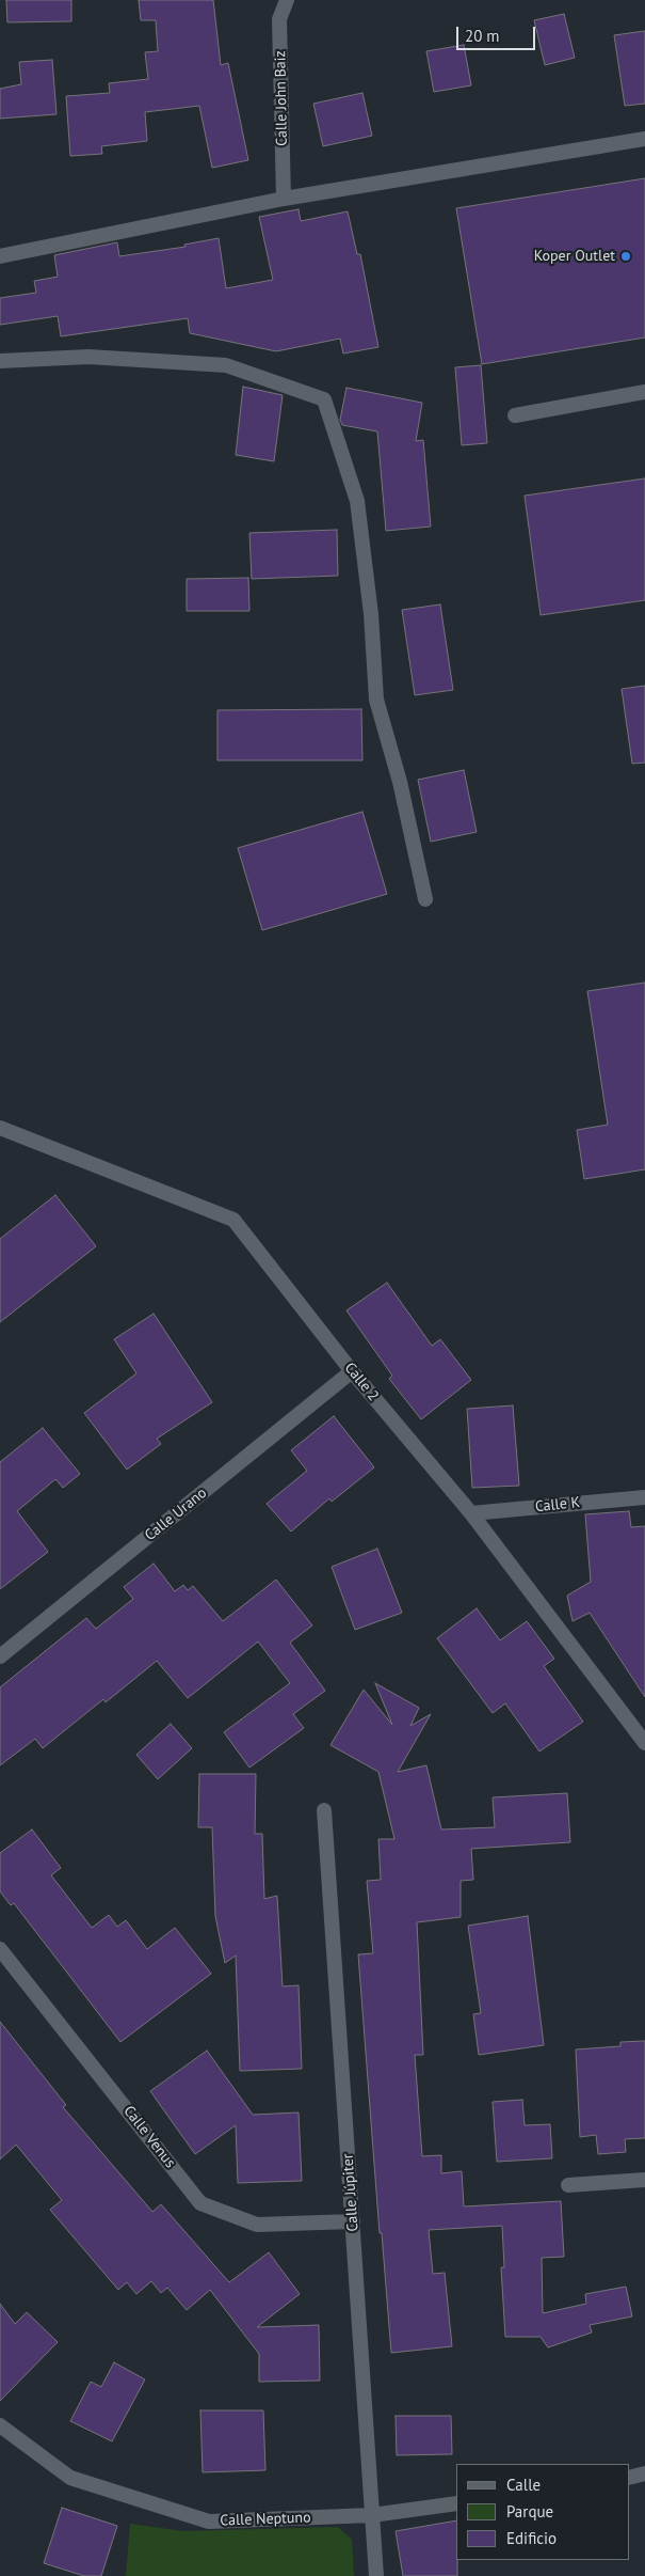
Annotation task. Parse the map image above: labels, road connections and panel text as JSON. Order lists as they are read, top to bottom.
{
  "streets": {
    "street": [
      "Calle John Baiz",
      "Calle 2",
      "Calle K",
      "Calle Urano",
      "Calle Venus",
      "Calle Júpiter",
      "Calle Neptuno"
    ]
  },
  "crossings": [
    ["Calle 2", "Calle K"],
    ["Calle 2", "Calle Urano"],
    ["Calle Venus", "Calle Júpiter"],
    ["Calle Júpiter", "Calle Neptuno"]
  ],
  "places": ["Koper Outlet"],
  "legend": ["Calle", "Parque", "Edificio"],
  "scale_bar": "20 m"
}
